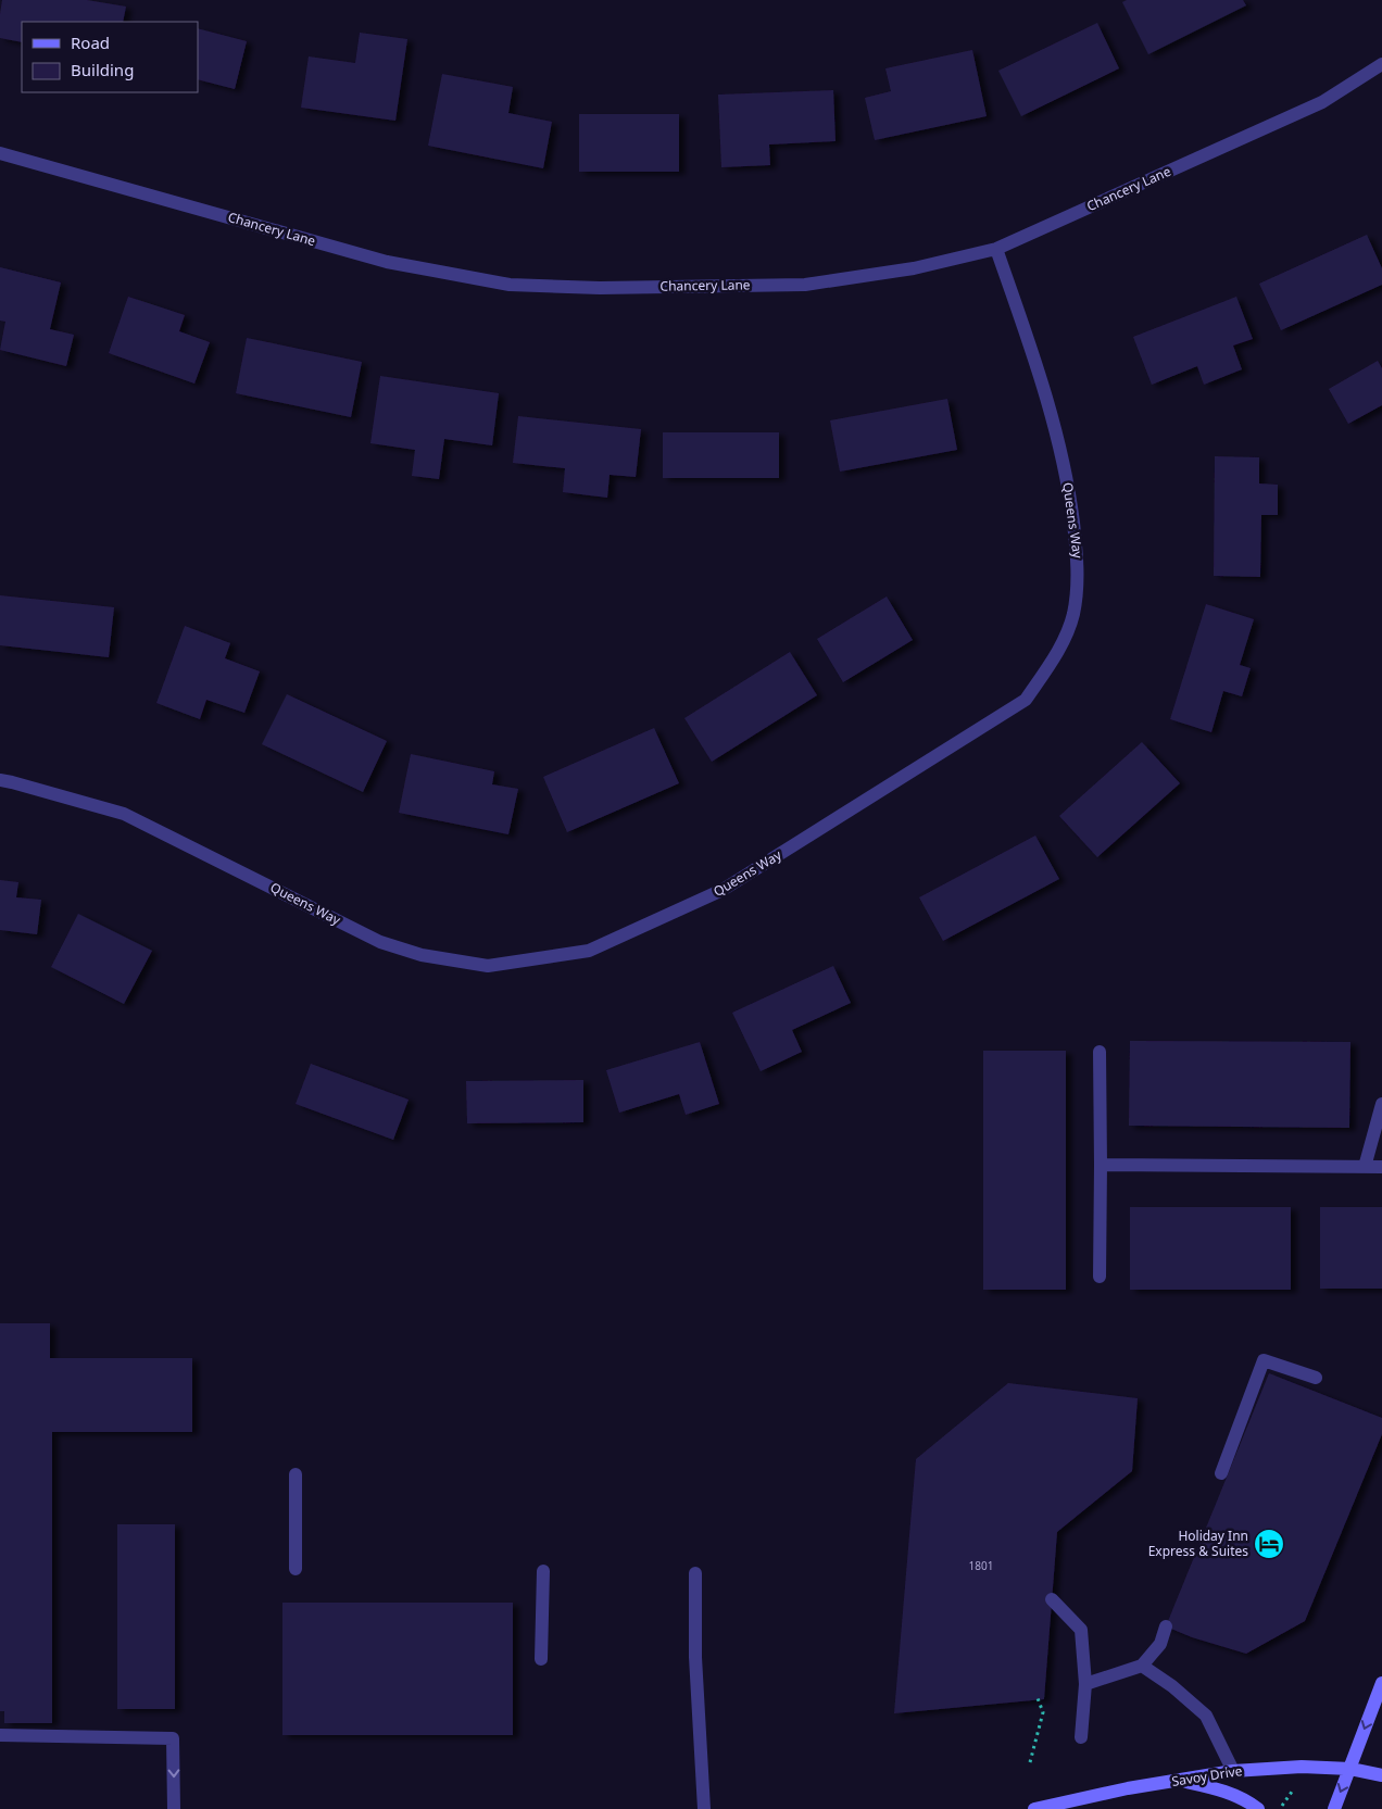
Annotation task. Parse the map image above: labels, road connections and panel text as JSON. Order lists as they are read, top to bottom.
{
  "streets": {
    "street": ["Chancery Lane", "Queens Way", "Savoy Drive"]
  },
  "crossings": [
    ["Chancery Lane", "Queens Way"]
  ],
  "places": {
    "hotel": ["Holiday Inn Express & Suites"]
  },
  "house_numbers": ["1801"],
  "legend": ["Road", "Building"]
}
